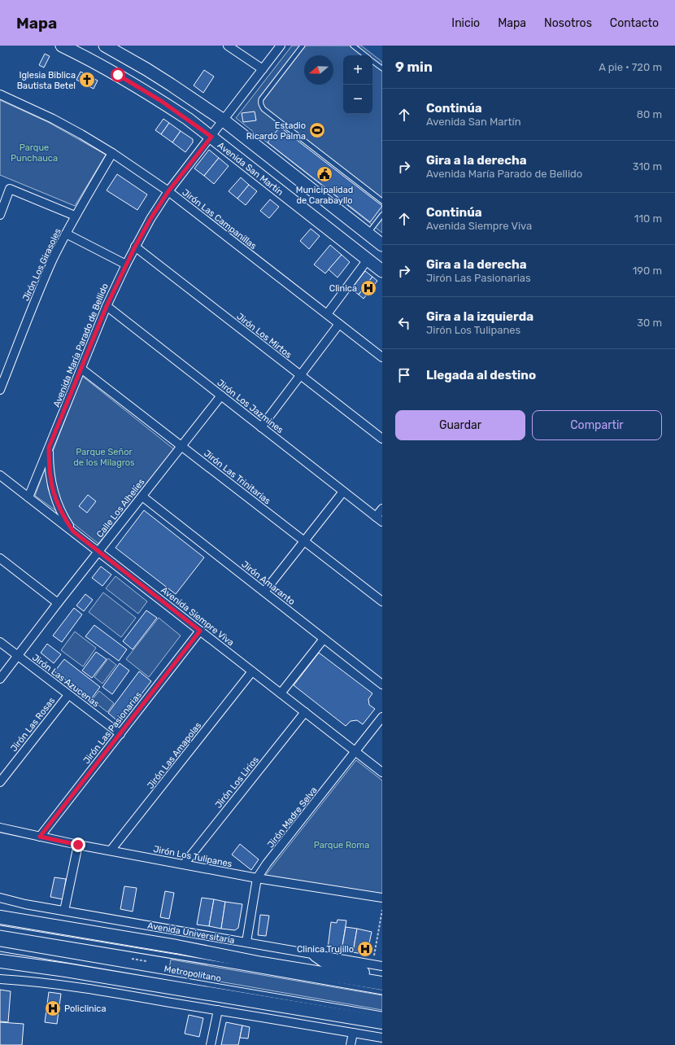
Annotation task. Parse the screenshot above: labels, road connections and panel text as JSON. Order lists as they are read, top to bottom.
{
  "streets": {
    "main road": ["Avenida San Martín", "Avenida Universitaria"],
    "street": [
      "Jirón Las Campanillas",
      "Jirón Los Girasoles",
      "Jirón Los Mirtos",
      "Avenida María Parado de Bellido",
      "Jirón Los Jazmines",
      "Jirón Las Trinitarias",
      "Calle Los Alhelíes",
      "Jirón Amaranto",
      "Avenida Siempre Viva",
      "Jirón Las Azucenas",
      "Jirón Las Rosas",
      "Jirón Las Pasionarias",
      "Jirón Las Amapolas",
      "Jirón Los Lirios",
      "Jirón Madre Selva",
      "Jirón Los Tulipanes"
    ],
    "lane": ["Metropolitano"]
  },
  "crossings": [
    ["Avenida San Martín", "Avenida María Parado de Bellido"],
    ["Jirón Las Campanillas", "Jirón Los Girasoles"],
    ["Jirón Las Campanillas", "Avenida María Parado de Bellido"],
    ["Jirón Los Mirtos", "Avenida María Parado de Bellido"],
    ["Avenida María Parado de Bellido", "Jirón Los Jazmines"],
    ["Avenida María Parado de Bellido", "Jirón Las Trinitarias"],
    ["Avenida María Parado de Bellido", "Avenida Siempre Viva"],
    ["Jirón Los Jazmines", "Calle Los Alhelíes"],
    ["Jirón Las Trinitarias", "Calle Los Alhelíes"],
    ["Calle Los Alhelíes", "Jirón Amaranto"],
    ["Calle Los Alhelíes", "Avenida Siempre Viva"],
    ["Calle Los Alhelíes", "Jirón Las Azucenas"],
    ["Avenida Siempre Viva", "Jirón Las Pasionarias"],
    ["Avenida Siempre Viva", "Jirón Las Amapolas"],
    ["Avenida Siempre Viva", "Jirón Los Lirios"],
    ["Avenida Siempre Viva", "Jirón Madre Selva"],
    ["Jirón Las Azucenas", "Jirón Las Rosas"],
    ["Jirón Las Azucenas", "Jirón Las Pasionarias"],
    ["Jirón Las Pasionarias", "Jirón Los Tulipanes"],
    ["Jirón Las Amapolas", "Jirón Los Tulipanes"],
    ["Jirón Los Lirios", "Jirón Los Tulipanes"],
    ["Jirón Madre Selva", "Jirón Los Tulipanes"],
    ["Jirón Madre Selva", "Avenida Universitaria"]
  ],
  "parks": ["Parque Punchauca", "Parque Señor de los Milagros", "Parque Roma"],
  "places": {
    "church": ["Iglesia Biblica Bautista Betel"],
    "sports": ["Estadio Ricardo Palma"],
    "public building": ["Municipalidad de Carabayllo"],
    "hospital": ["Clinica", "Clinica Trujillo", "Policlinica"]
  },
  "north": "left",
  "page": {
    "header": "Mapa",
    "nav": [
      "Inicio",
      "Mapa",
      "Nosotros",
      "Contacto"
    ],
    "heading": ["9 min", "A pie · 720 m"],
    "map_buttons": ["+", "−"],
    "list": [
      ["Continúa", "Avenida San Martín", "80 m"],
      ["Gira a la derecha", "Avenida María Parado de Bellido", "310 m"],
      ["Continúa", "Avenida Siempre Viva", "110 m"],
      ["Gira a la derecha", "Jirón Las Pasionarias", "190 m"],
      ["Gira a la izquierda", "Jirón Los Tulipanes", "30 m"],
      "Llegada al destino"
    ],
    "buttons": ["Guardar", "Compartir"]
  }
}
